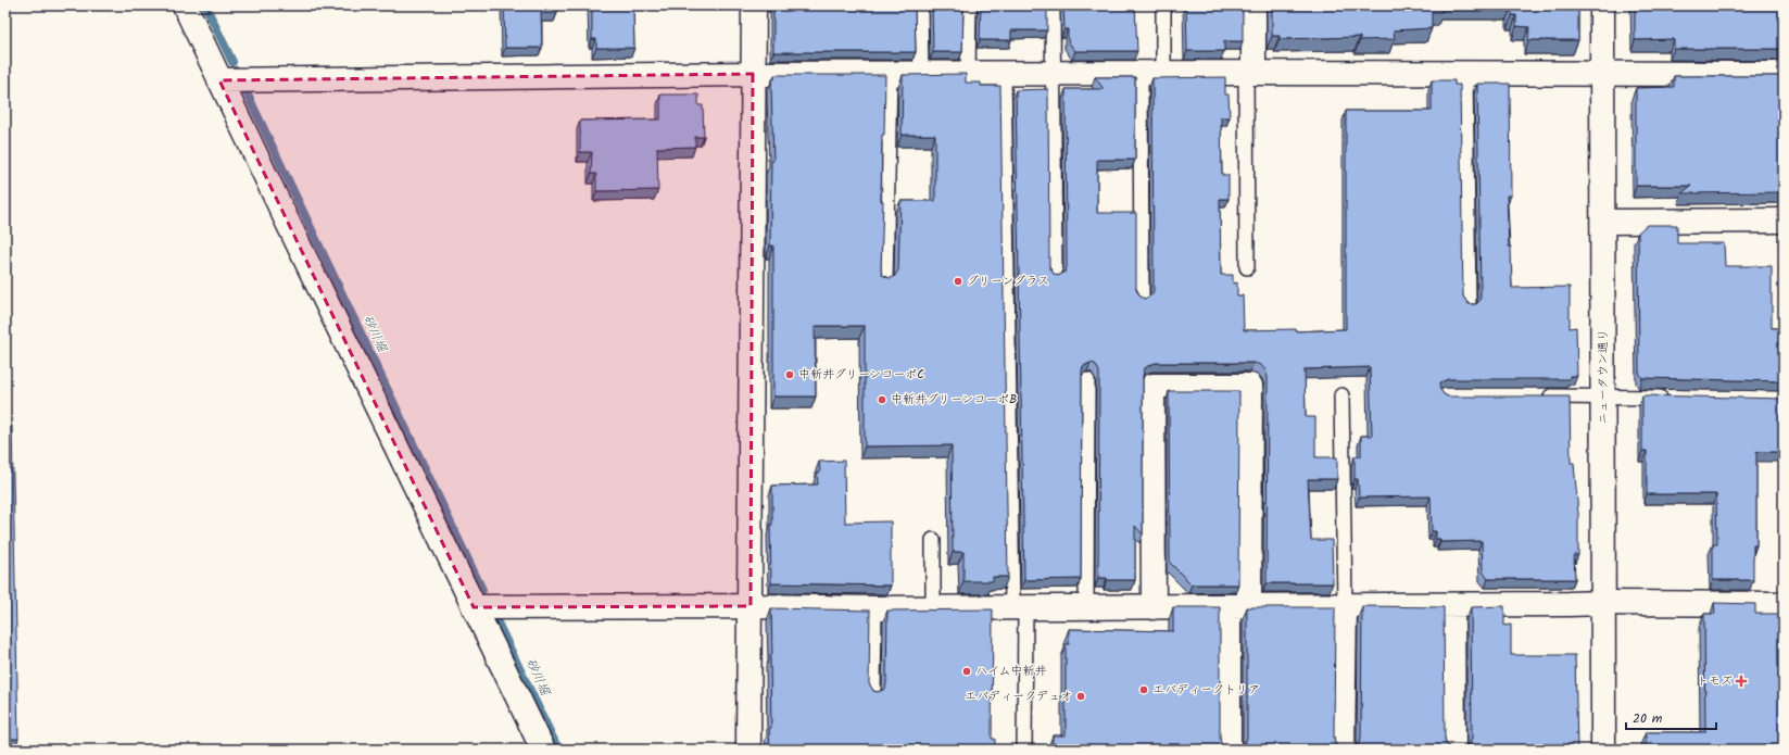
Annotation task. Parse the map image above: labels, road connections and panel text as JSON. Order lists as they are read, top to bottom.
{
  "streets": {
    "street": ["ニュータウン通り"]
  },
  "water": ["砂川堀"],
  "places": {
    "other": [
      "グリーングラス",
      "中新井グリーンコーポC",
      "中新井グリーンコーポB",
      "ハイム中新井",
      "エバディークトリア",
      "エバディークデュオ"
    ],
    "health": ["トモズ"]
  },
  "scale_bar": "20 m"
}
